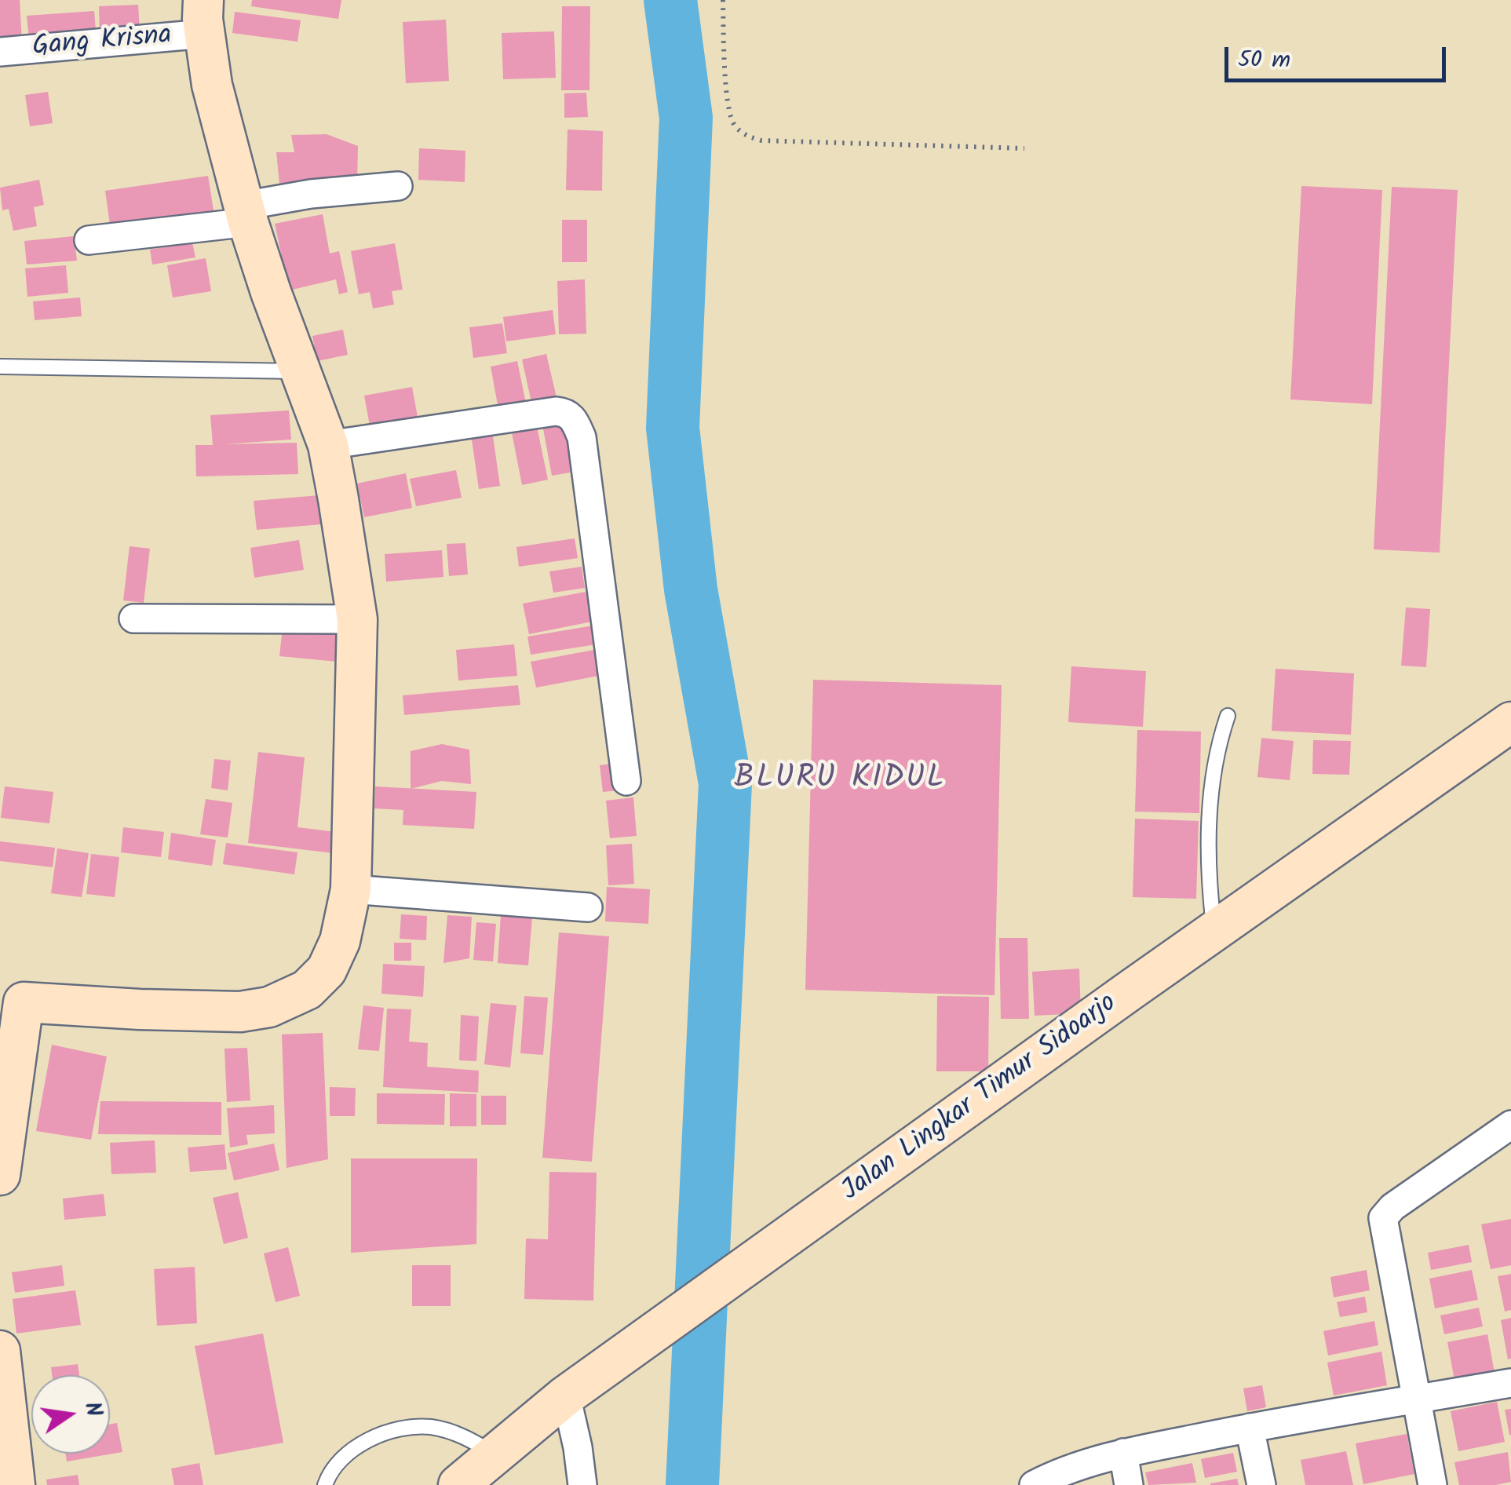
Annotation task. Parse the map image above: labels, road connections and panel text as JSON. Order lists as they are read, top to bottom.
{
  "streets": {
    "street": ["Gang Krisna", "Jalan Lingkar Timur Sidoarjo"]
  },
  "districts": ["BLURU KIDUL"],
  "scale_bar": "50 m",
  "north": "right"
}
